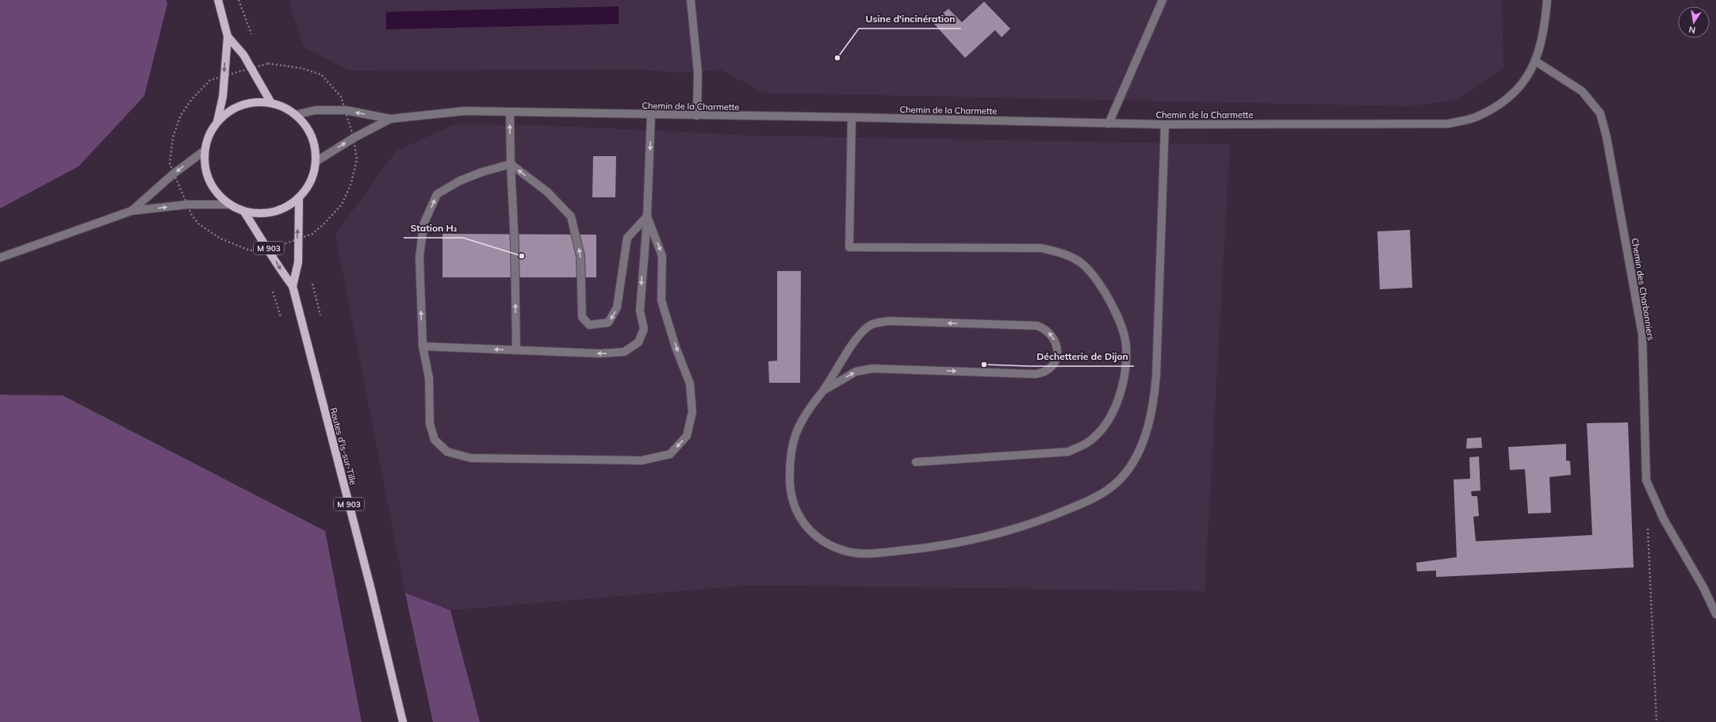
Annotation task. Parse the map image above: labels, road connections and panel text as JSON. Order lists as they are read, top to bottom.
{
  "streets": {
    "main road": ["M 903", "Routes d'Is-sur-Tille"],
    "street": ["Chemin de la Charmette", "Chemin des Charbonniers"]
  },
  "crossings": [
    ["Chemin de la Charmette", "Chemin des Charbonniers"],
    ["Chemin de la Charmette", "Routes d'Is-sur-Tille"]
  ],
  "places": ["Usine d'incinération", "Station H₂", "Déchetterie de Dijon"],
  "north": "bottom"
}
